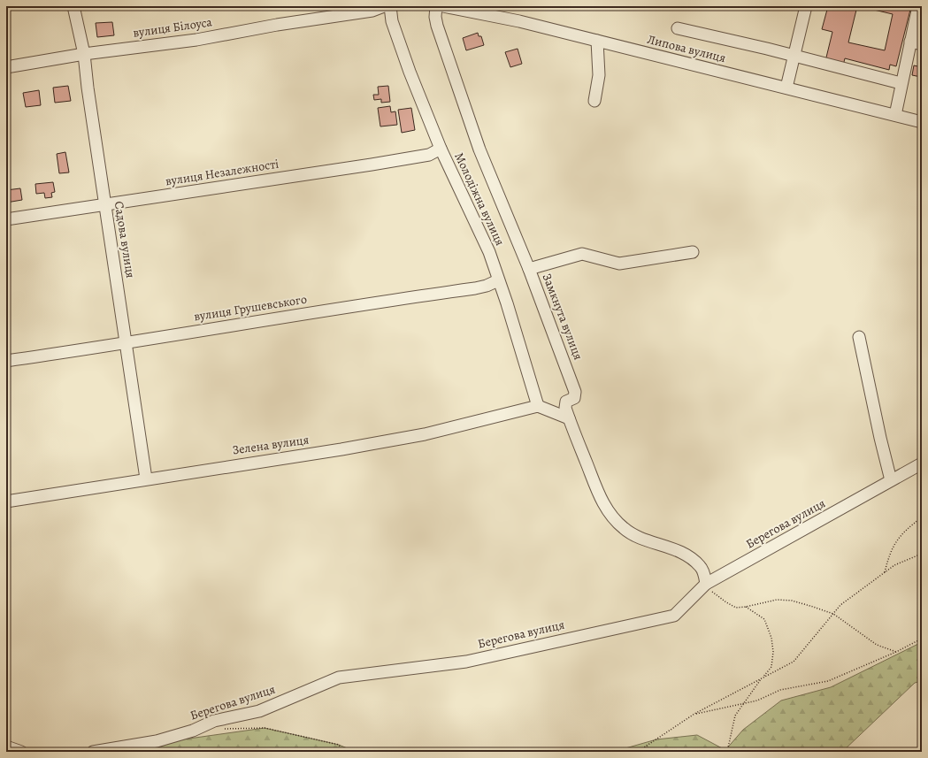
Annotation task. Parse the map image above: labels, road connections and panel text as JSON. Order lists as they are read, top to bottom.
{
  "streets": {
    "street": [
      "вулиця Білоуса",
      "Липова вулиця",
      "вулиця Незалежності",
      "Молодіжна вулиця",
      "Садова вулиця",
      "вулиця Грушевського",
      "Замкнута вулиця",
      "Зелена вулиця",
      "Берегова вулиця"
    ]
  },
  "crossings": [
    ["вулиця Білоуса", "Садова вулиця"],
    ["вулиця Незалежності", "Молодіжна вулиця"],
    ["вулиця Незалежності", "Садова вулиця"],
    ["Молодіжна вулиця", "вулиця Грушевського"],
    ["Молодіжна вулиця", "Зелена вулиця"],
    ["Садова вулиця", "вулиця Грушевського"],
    ["Садова вулиця", "Зелена вулиця"],
    ["Замкнута вулиця", "Берегова вулиця"]
  ]
}
